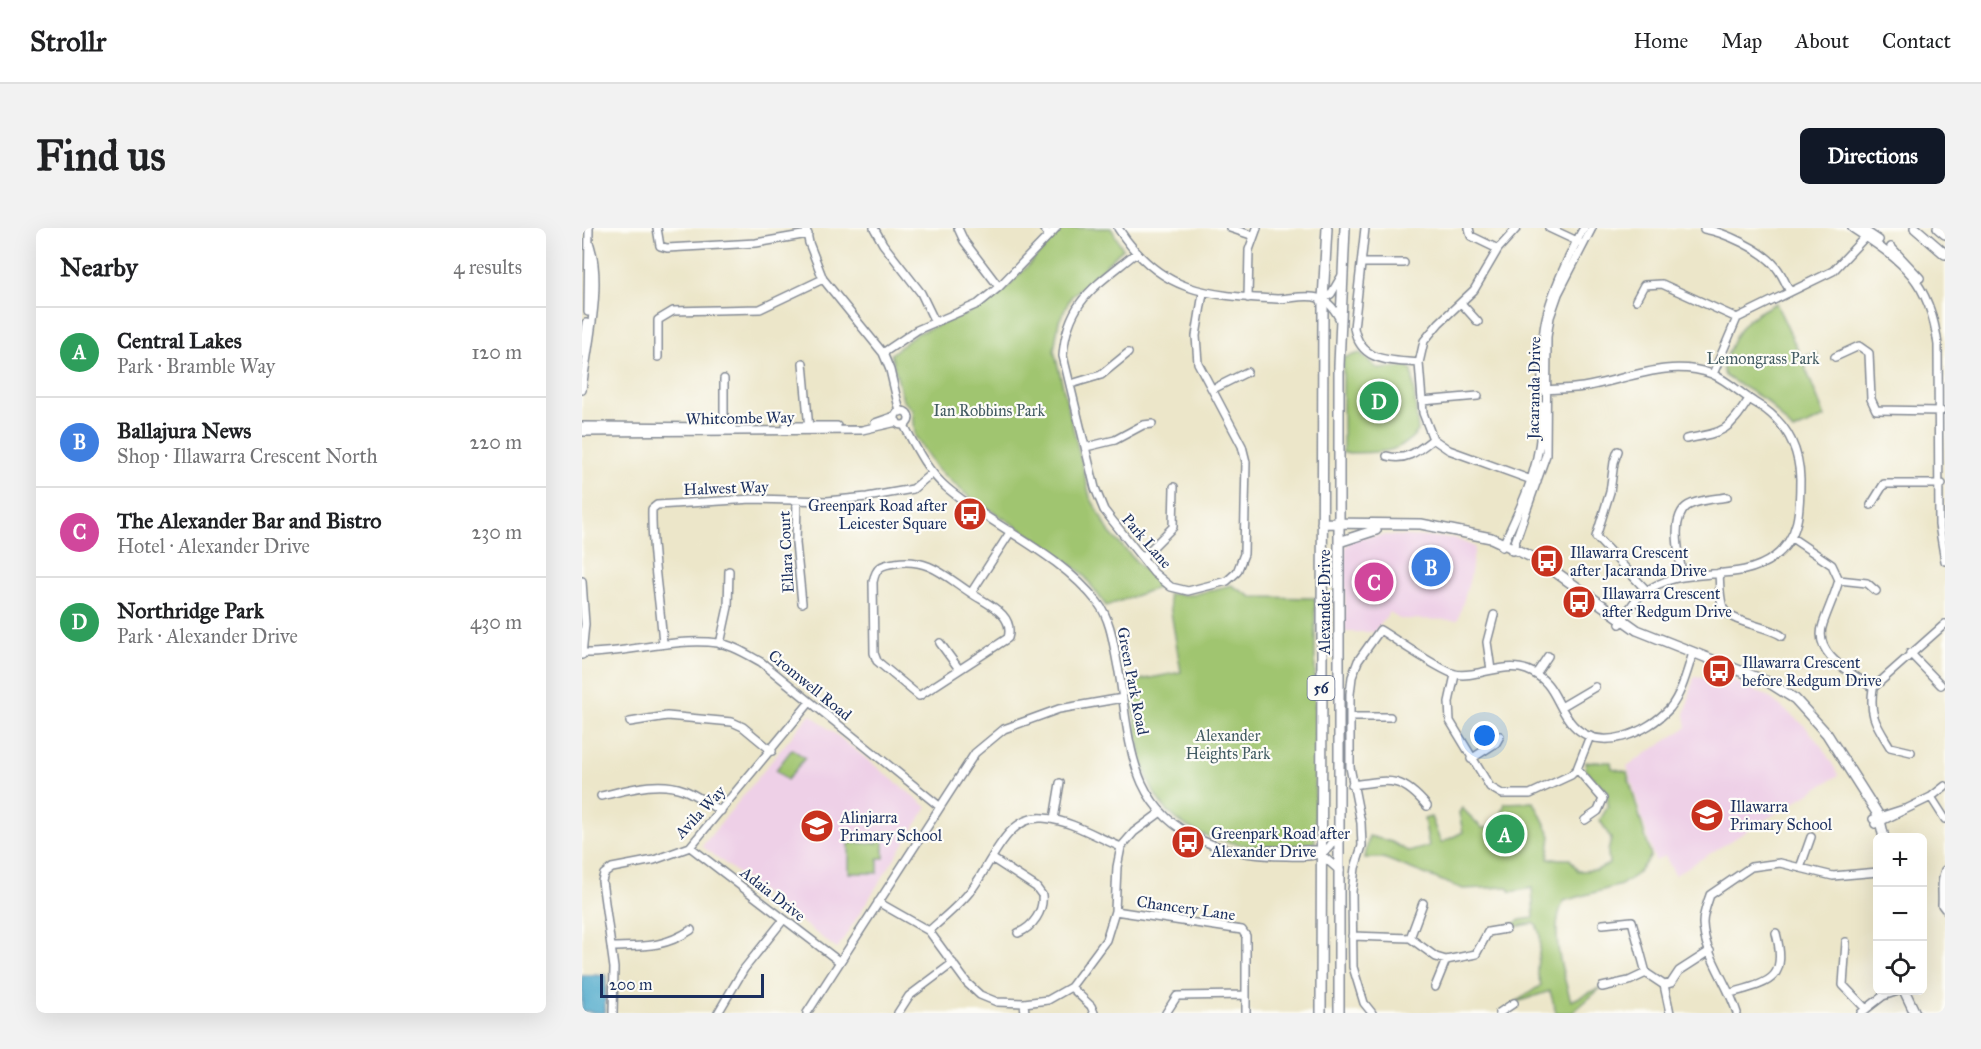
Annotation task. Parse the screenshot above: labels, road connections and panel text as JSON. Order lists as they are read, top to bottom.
{
  "streets": {
    "main road": ["Alexander Drive", "56"],
    "street": [
      "Jacaranda Drive",
      "Whitcombe Way",
      "Halwest Way",
      "Park Lane",
      "Ellara Court",
      "Green Park Road",
      "Cromwell Road",
      "Avila Way",
      "Adaia Drive",
      "Chancery Lane"
    ]
  },
  "crossings": [
    ["Whitcombe Way", "Green Park Road"],
    ["Halwest Way", "Ellara Court"],
    ["Halwest Way", "Green Park Road"],
    ["Halwest Way", "Cromwell Road"],
    ["Alexander Drive", "Green Park Road"],
    ["Cromwell Road", "Avila Way"],
    ["Avila Way", "Adaia Drive"]
  ],
  "parks": ["Lemongrass Park", "Ian Robbins Park", "Alexander Heights Park"],
  "places": {
    "bus stop": [
      "Greenpark Road after Leicester Square",
      "Illawarra Crescent after Jacaranda Drive",
      "Illawarra Crescent after Redgum Drive",
      "Illawarra Crescent before Redgum Drive",
      "Greenpark Road after Alexander Drive"
    ],
    "school or university": ["Illawarra Primary School", "Alinjarra Primary School"]
  },
  "scale_bar": "200 m",
  "page": {
    "header": "Strollr",
    "nav": [
      "Home",
      "Map",
      "About",
      "Contact"
    ],
    "buttons": "Directions",
    "title": "Find us",
    "heading": ["Nearby", "4 results"],
    "list": [
      {
        "mark": "A",
        "name": "Central Lakes",
        "note": "Park · Bramble Way",
        "value": "120 m"
      },
      {
        "mark": "B",
        "name": "Ballajura News",
        "note": "Shop · Illawarra Crescent North",
        "value": "220 m"
      },
      {
        "mark": "C",
        "name": "The Alexander Bar and Bistro",
        "note": "Hotel · Alexander Drive",
        "value": "230 m"
      },
      {
        "mark": "D",
        "name": "Northridge Park",
        "note": "Park · Alexander Drive",
        "value": "430 m"
      }
    ],
    "pins": [
      "D",
      "B",
      "C",
      "A"
    ],
    "map_buttons": ["+", "−"],
    "scale": "200 m"
  }
}
